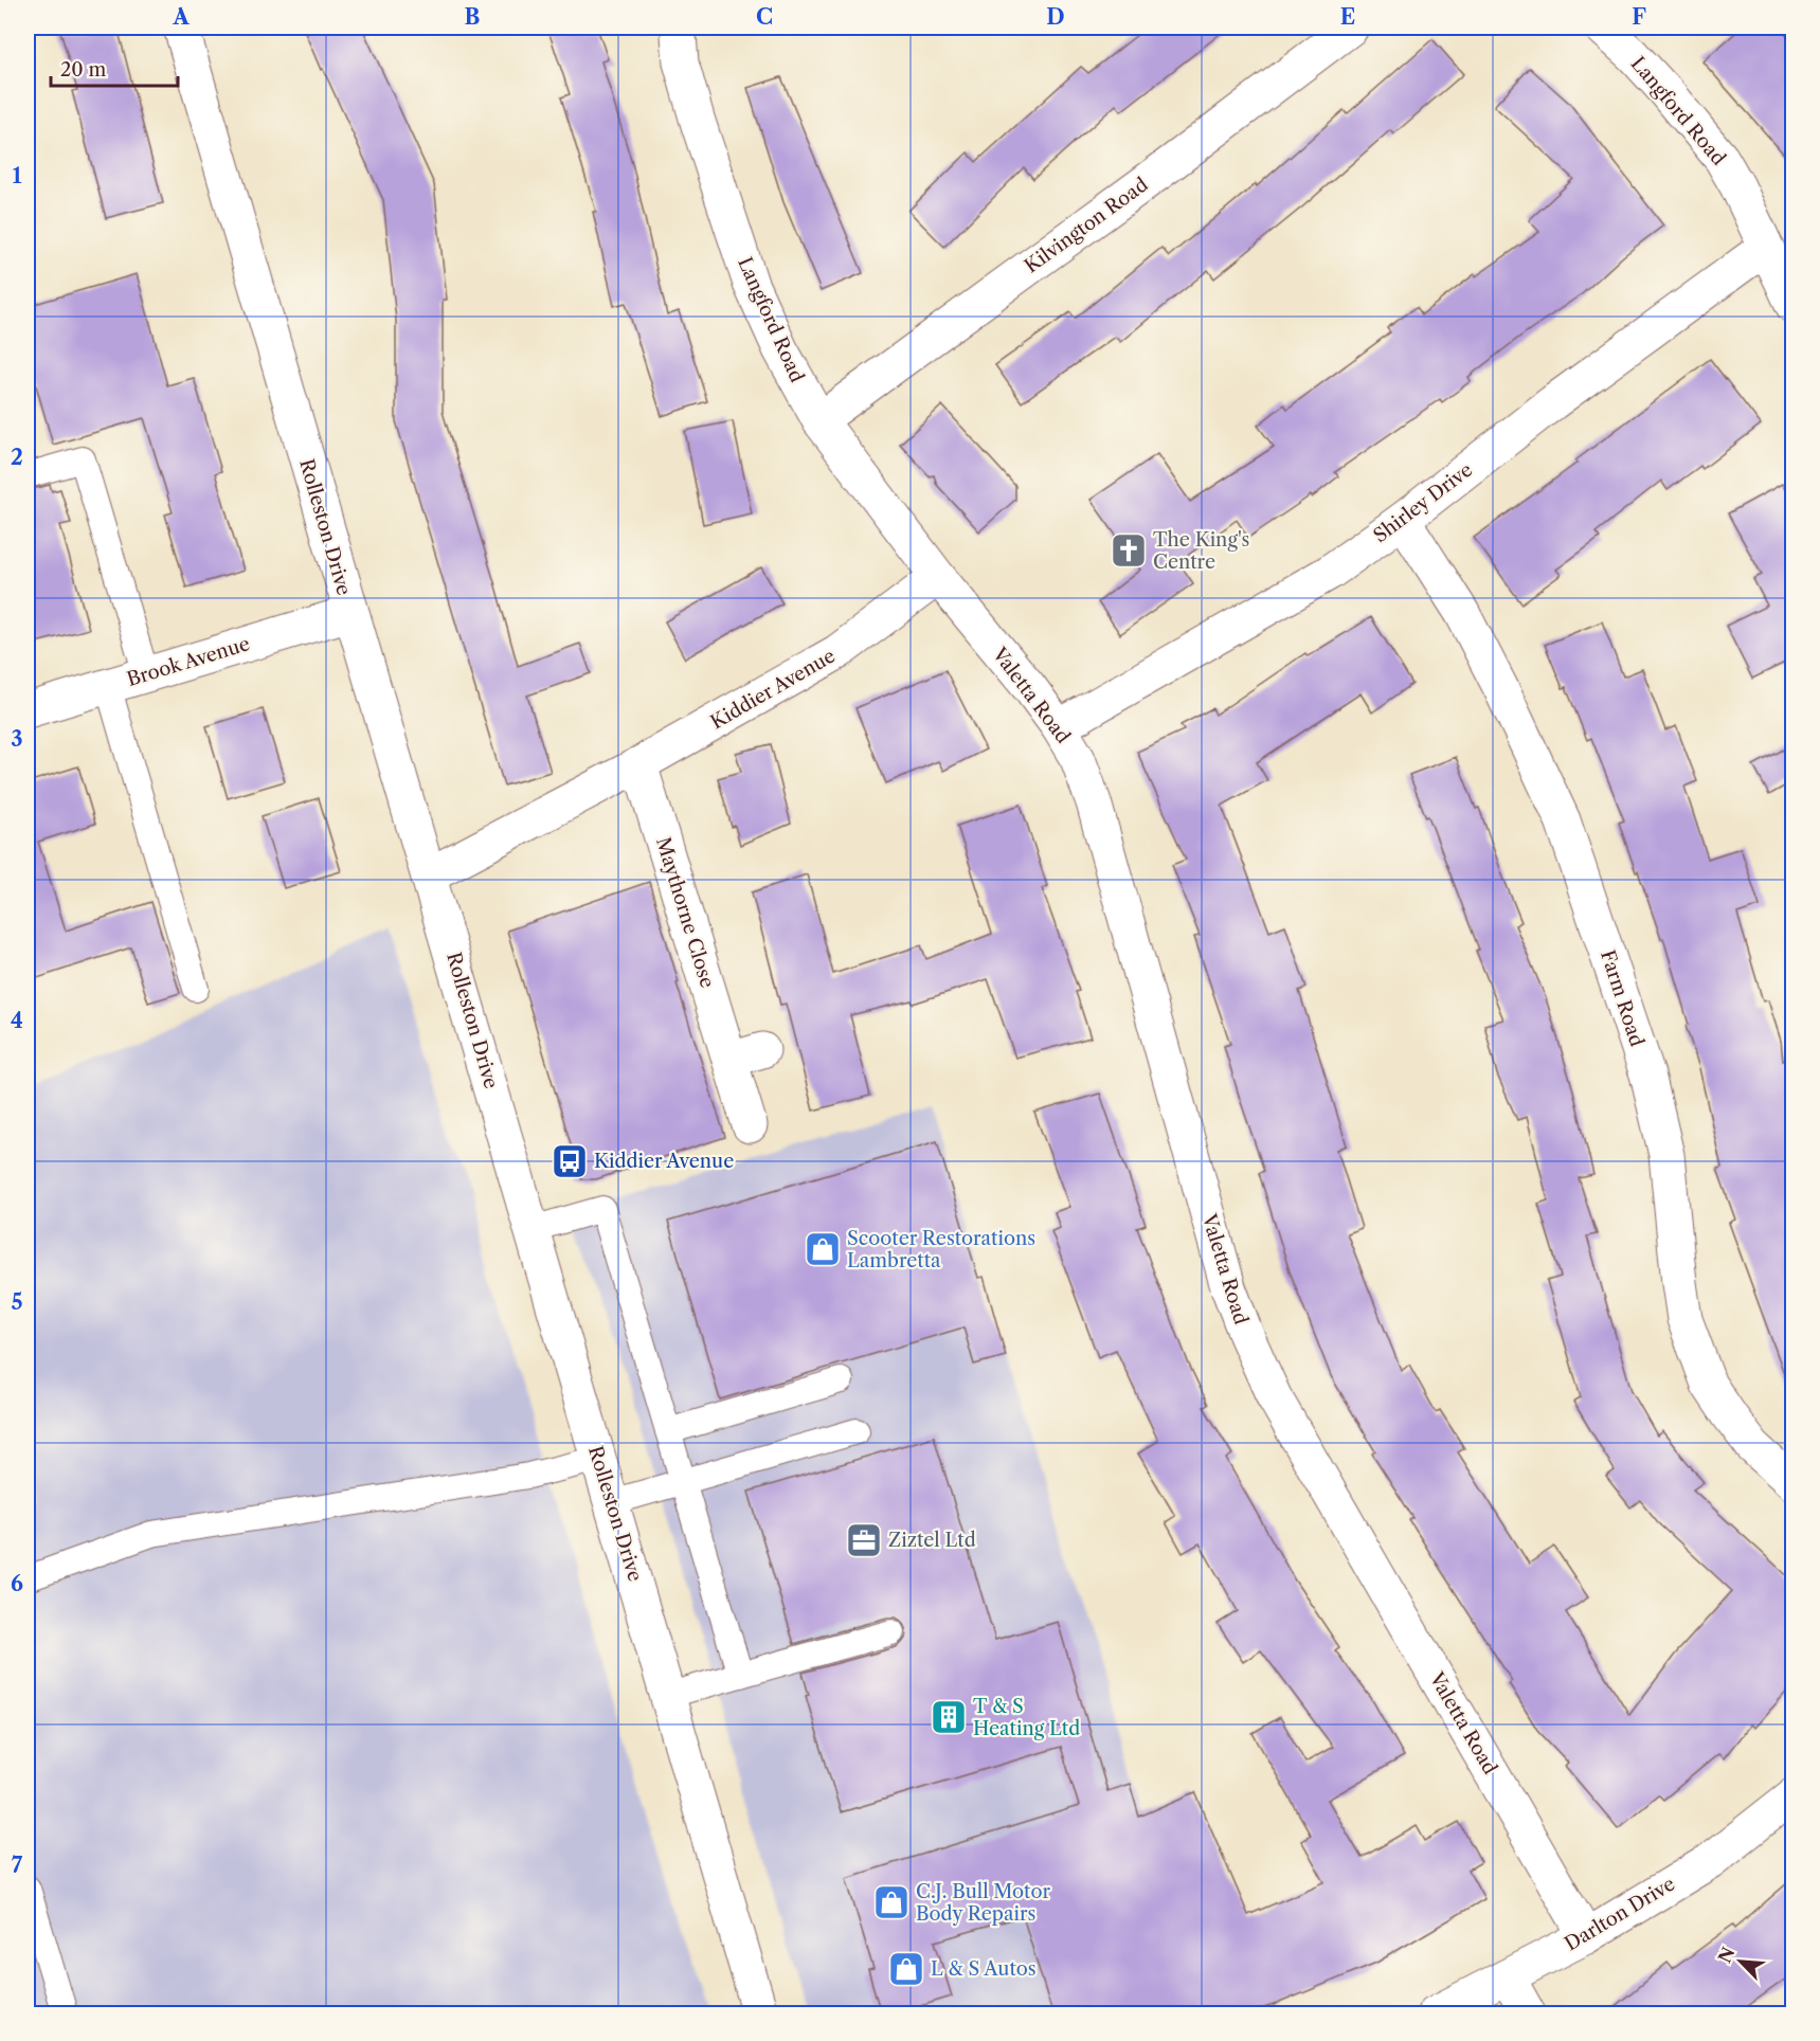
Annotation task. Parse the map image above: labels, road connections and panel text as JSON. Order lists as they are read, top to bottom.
{
  "streets": {
    "street": [
      "Langford Road",
      "Kilvington Road",
      "Shirley Drive",
      "Rolleston Drive",
      "Brook Avenue",
      "Kiddier Avenue",
      "Valetta Road",
      "Maythorne Close",
      "Farm Road",
      "Darlton Drive"
    ]
  },
  "crossings": [
    ["Langford Road", "Kilvington Road"],
    ["Langford Road", "Shirley Drive"],
    ["Langford Road", "Kiddier Avenue"],
    ["Langford Road", "Valetta Road"],
    ["Shirley Drive", "Valetta Road"],
    ["Shirley Drive", "Farm Road"],
    ["Rolleston Drive", "Brook Avenue"],
    ["Rolleston Drive", "Kiddier Avenue"],
    ["Kiddier Avenue", "Valetta Road"],
    ["Kiddier Avenue", "Maythorne Close"],
    ["Valetta Road", "Darlton Drive"]
  ],
  "places": {
    "church": ["The King's Centre"],
    "bus stop": ["Kiddier Avenue"],
    "shop": ["Scooter Restorations Lambretta", "C.J. Bull Motor Body Repairs", "L & S Autos"],
    "office": ["Ziztel Ltd"],
    "building": ["T & S Heating Ltd"]
  },
  "scale_bar": "20 m",
  "north": "top left",
  "grid": {
    "columns": [
      "A",
      "B",
      "C",
      "D",
      "E",
      "F"
    ],
    "rows": [
      "1",
      "2",
      "3",
      "4",
      "5",
      "6",
      "7"
    ]
  }
}
